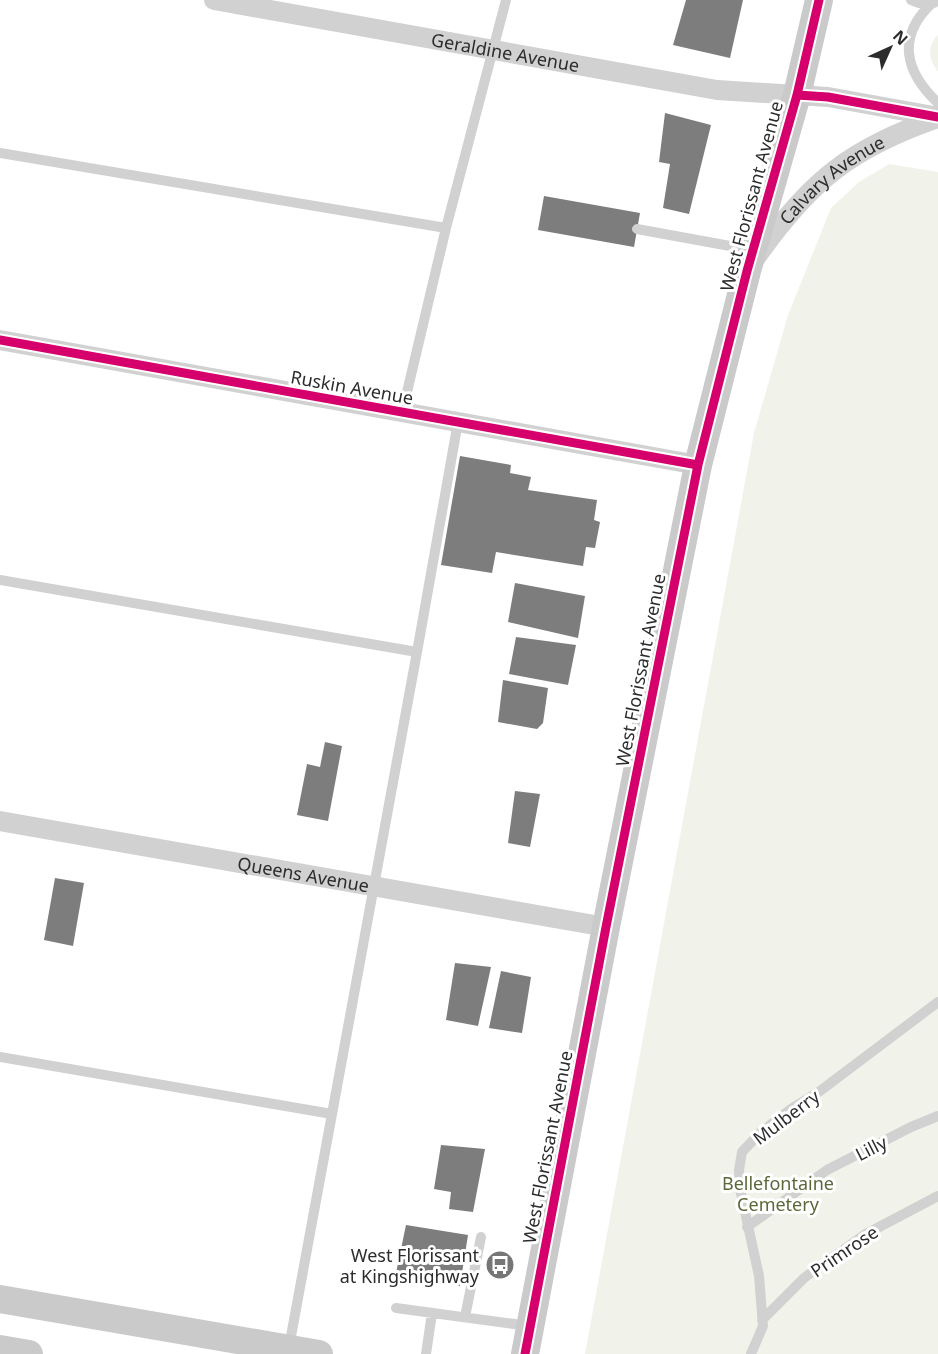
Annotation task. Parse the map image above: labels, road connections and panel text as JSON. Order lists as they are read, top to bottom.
{
  "streets": {
    "main road": ["West Florissant Avenue"],
    "street": [
      "Geraldine Avenue",
      "Calvary Avenue",
      "Ruskin Avenue",
      "Queens Avenue"
    ],
    "lane": ["Mulberry", "Lilly", "Primrose"]
  },
  "crossings": [
    ["Geraldine Avenue", "Calvary Avenue"],
    ["Geraldine Avenue", "West Florissant Avenue"],
    ["Calvary Avenue", "West Florissant Avenue"],
    ["West Florissant Avenue", "Ruskin Avenue"],
    ["West Florissant Avenue", "Queens Avenue"],
    ["Mulberry", "Lilly"],
    ["Mulberry", "Primrose"]
  ],
  "parks": ["Bellefontaine Cemetery"],
  "places": {
    "bus stop": ["West Florissant at Kingshighway"]
  },
  "north": "top right"
}
